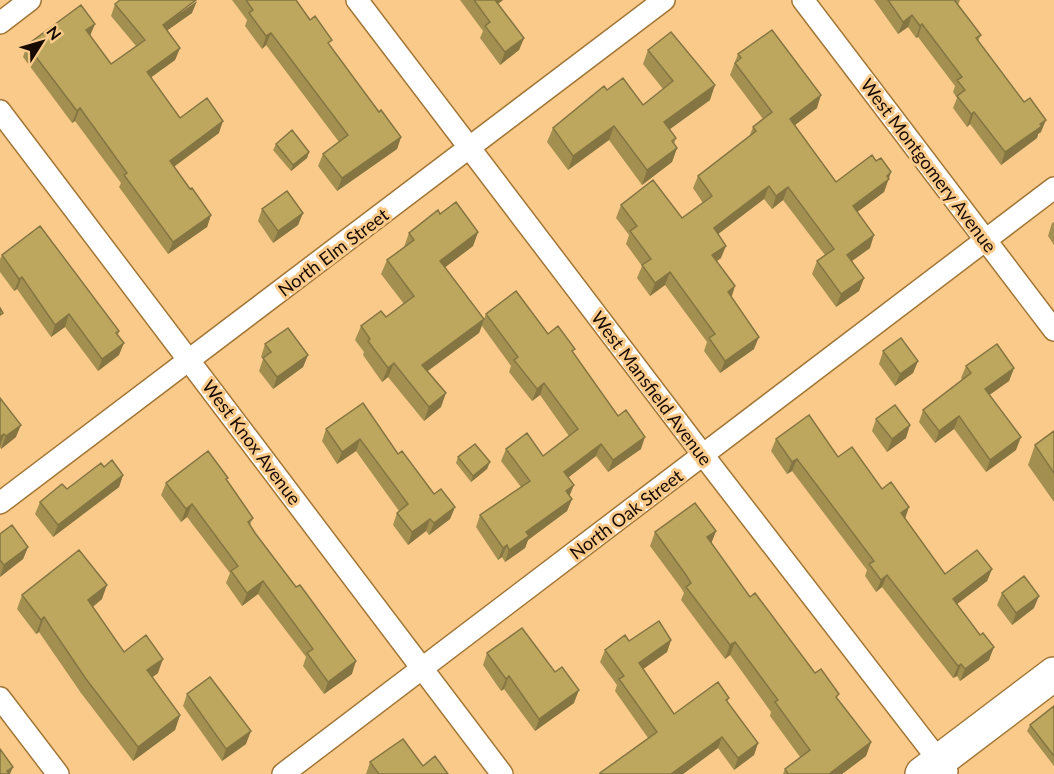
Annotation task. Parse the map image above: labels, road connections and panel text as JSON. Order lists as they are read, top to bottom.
{
  "streets": {
    "street": [
      "West Montgomery Avenue",
      "North Elm Street",
      "West Mansfield Avenue",
      "West Knox Avenue",
      "North Oak Street"
    ]
  },
  "crossings": [
    ["West Montgomery Avenue", "North Oak Street"],
    ["North Elm Street", "West Mansfield Avenue"],
    ["North Elm Street", "West Knox Avenue"],
    ["West Mansfield Avenue", "North Oak Street"],
    ["West Knox Avenue", "North Oak Street"]
  ],
  "north": "top right"
}
